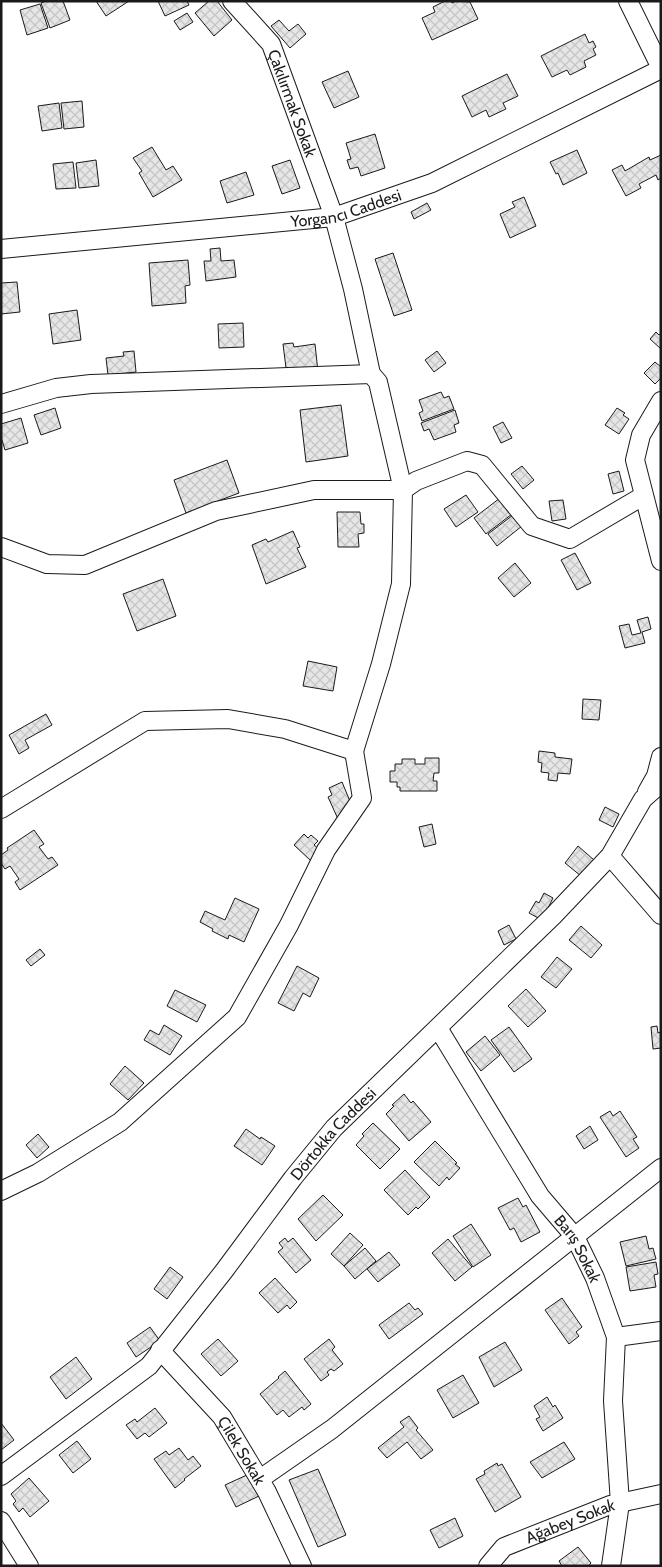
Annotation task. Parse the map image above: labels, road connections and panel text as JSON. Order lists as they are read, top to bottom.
{
  "streets": {
    "street": [
      "Çakılırmak Sokak",
      "Yorgancı Caddesi",
      "Dörtokka Caddesi",
      "Barış Sokak",
      "Çilek Sokak",
      "Ağabey Sokak"
    ]
  },
  "crossings": [
    ["Çakılırmak Sokak", "Yorgancı Caddesi"],
    ["Dörtokka Caddesi", "Barış Sokak"],
    ["Dörtokka Caddesi", "Çilek Sokak"],
    ["Barış Sokak", "Ağabey Sokak"]
  ]
}
